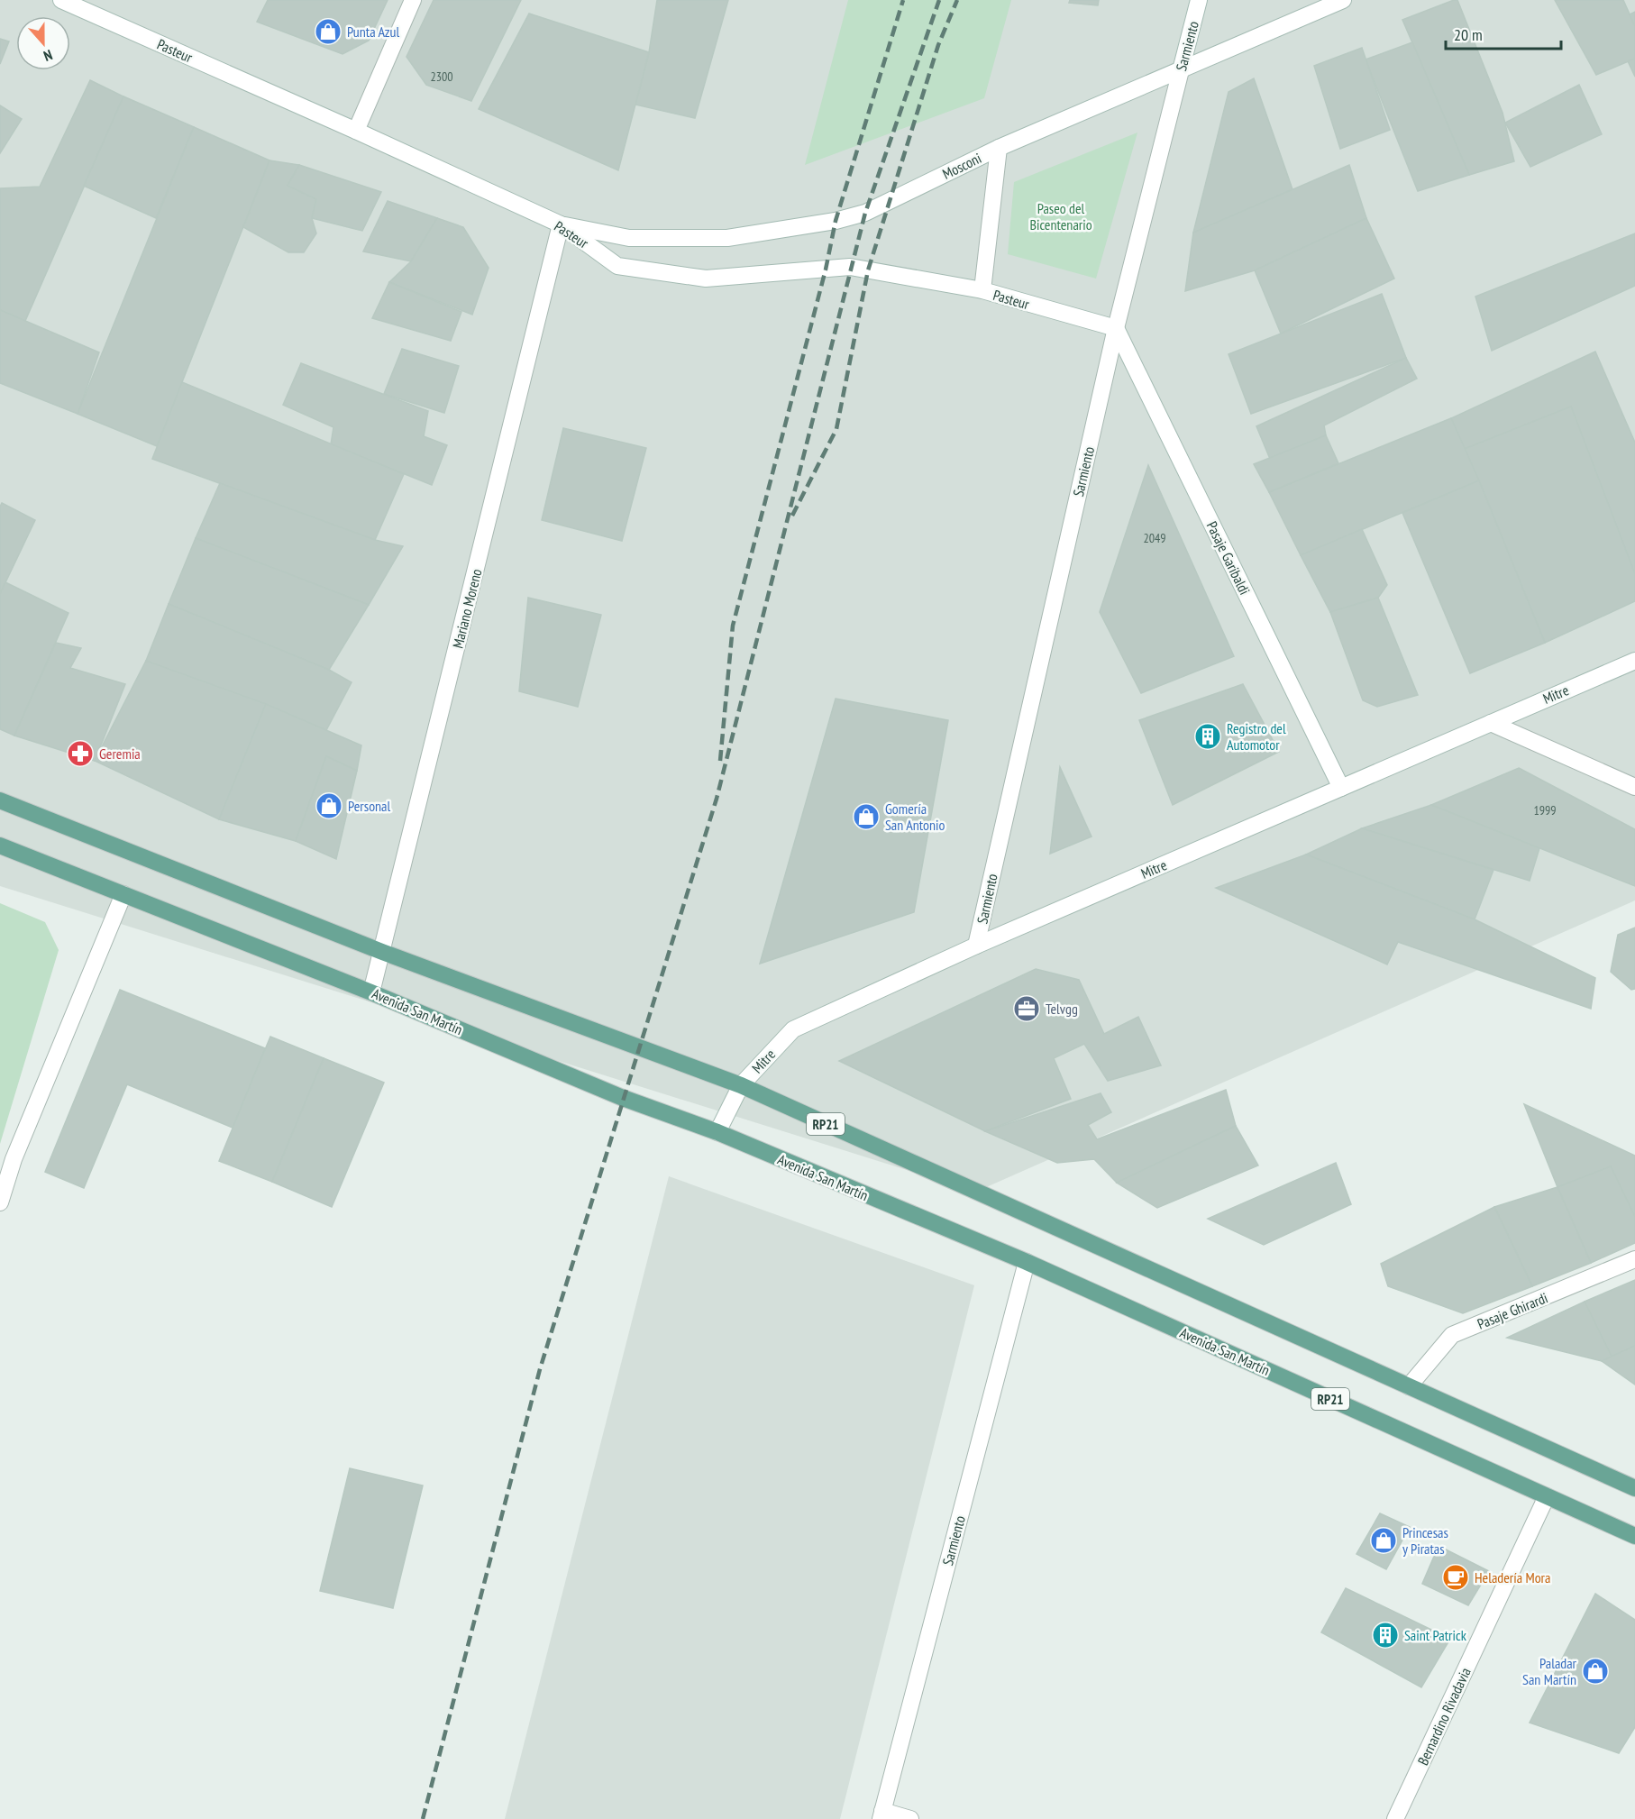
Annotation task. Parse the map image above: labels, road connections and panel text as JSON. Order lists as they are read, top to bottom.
{
  "streets": {
    "main road": ["Avenida San Martín", "RP21"],
    "street": [
      "Sarmiento",
      "Pasteur",
      "Mosconi",
      "Pasaje Garibaldi",
      "Mariano Moreno",
      "Mitre",
      "Pasaje Ghirardi",
      "Bernardino Rivadavia"
    ]
  },
  "crossings": [
    ["Sarmiento", "Pasteur"],
    ["Sarmiento", "Mosconi"],
    ["Sarmiento", "Pasaje Garibaldi"],
    ["Sarmiento", "Mitre"],
    ["Sarmiento", "Avenida San Martín"],
    ["Pasteur", "Mosconi"],
    ["Pasteur", "Pasaje Garibaldi"],
    ["Pasteur", "Mariano Moreno"],
    ["Mosconi", "Mariano Moreno"],
    ["Pasaje Garibaldi", "Mitre"],
    ["Mariano Moreno", "Avenida San Martín"],
    ["Mariano Moreno", "RP21"],
    ["Mitre", "Avenida San Martín"],
    ["Mitre", "RP21"],
    ["Avenida San Martín", "Bernardino Rivadavia"],
    ["RP21", "Pasaje Ghirardi"]
  ],
  "parks": ["Paseo del Bicentenario"],
  "places": {
    "shop": [
      "Punta Azul",
      "Personal",
      "Gomería San Antonio",
      "Princesas y Piratas",
      "Paladar San Martín"
    ],
    "building": ["Registro del Automotor", "Saint Patrick"],
    "pharmacy": ["Geremia"],
    "office": ["Telvgg"],
    "cafe": ["Heladería Mora"]
  },
  "house_numbers": ["2300", "2049", "1999"],
  "scale_bar": "20 m",
  "north": "bottom"
}
